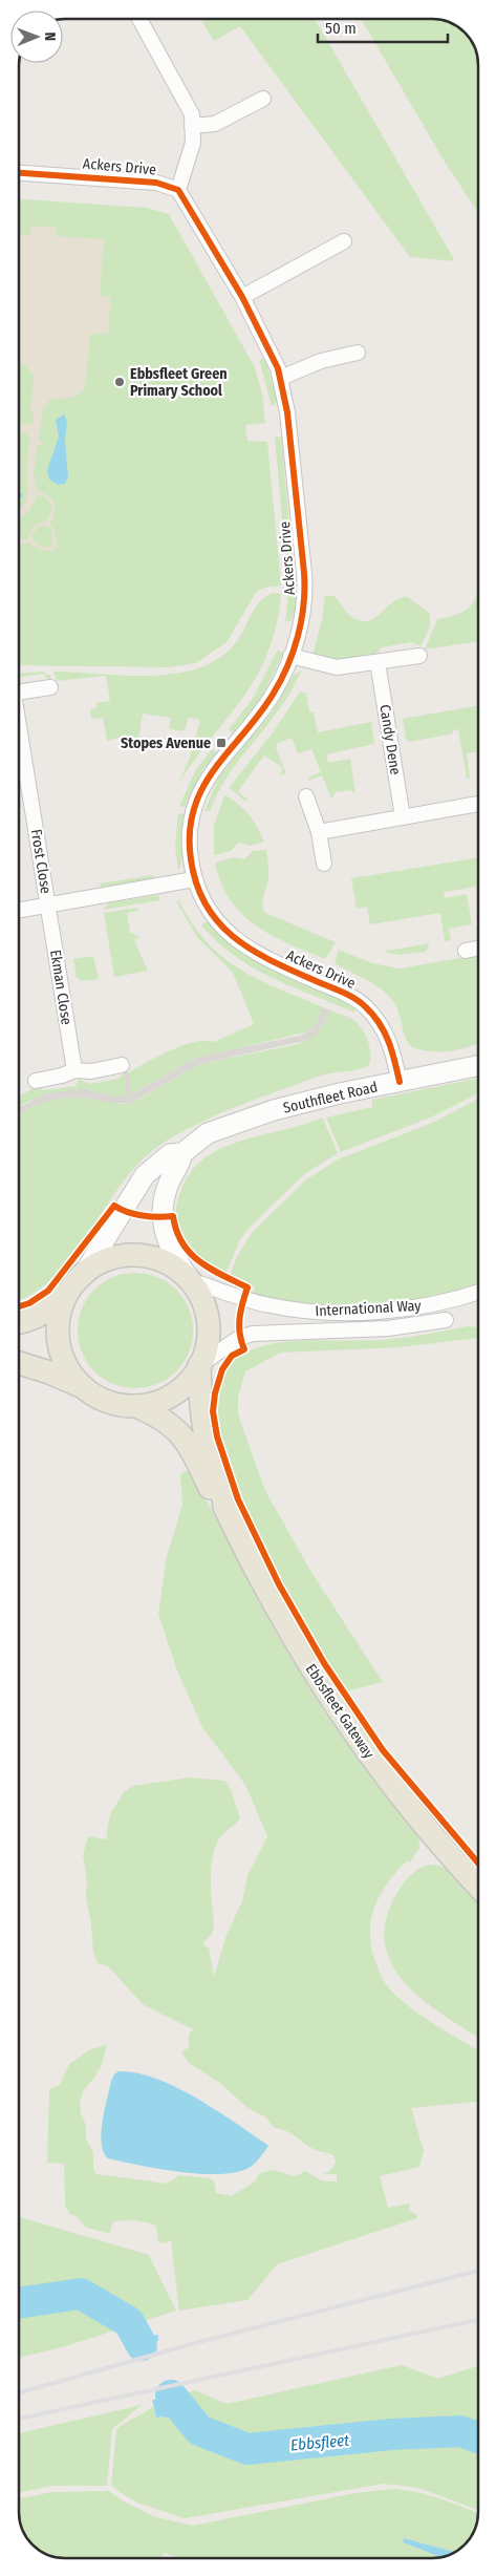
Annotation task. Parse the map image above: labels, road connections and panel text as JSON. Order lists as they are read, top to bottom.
{
  "streets": {
    "main road": ["Southfleet Road", "Ebbsfleet Gateway"],
    "street": [
      "Ackers Drive",
      "Candy Dene",
      "Frost Close",
      "Ekman Close",
      "International Way"
    ]
  },
  "crossings": [
    ["Ackers Drive", "Southfleet Road"],
    ["Frost Close", "Ekman Close"],
    ["Southfleet Road", "International Way"],
    ["Southfleet Road", "Ebbsfleet Gateway"],
    ["International Way", "Ebbsfleet Gateway"]
  ],
  "water": ["Ebbsfleet"],
  "places": {
    "other": ["Ebbsfleet Green Primary School"],
    "transit": ["Stopes Avenue"]
  },
  "scale_bar": "50 m",
  "north": "right"
}
